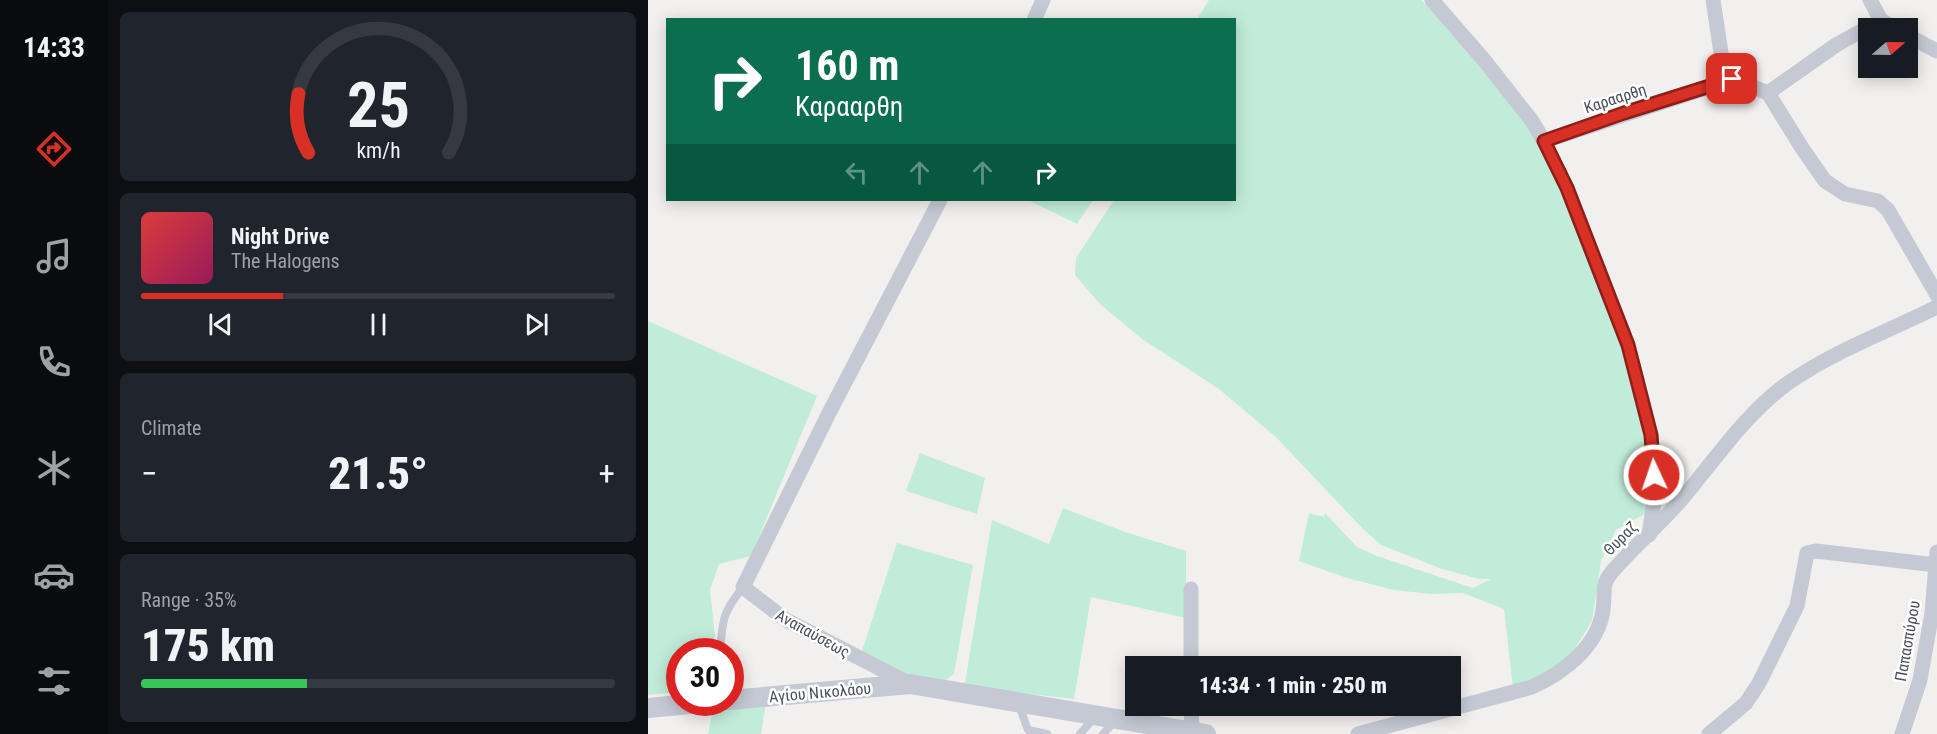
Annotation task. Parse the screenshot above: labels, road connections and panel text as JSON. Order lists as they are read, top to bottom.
{
  "streets": {
    "street": [
      "Καρααρθη",
      "Θυραζ",
      "Αναπαύσεως",
      "Παπασπύρου",
      "Αγίου Νικολάου"
    ]
  },
  "crossings": [
    ["Αναπαύσεως", "Αγίου Νικολάου"]
  ],
  "north": "right",
  "page": {
    "tabs": "14:33",
    "turn": ["160 m", "Καρααρθη"],
    "song": ["Night Drive", "The Halogens"],
    "tile": [
      "Climate",
      ["Range · 35%", "175 km"]
    ],
    "heat": ["−", "21.5°", "+"],
    "limit": "30",
    "trip": "14:34 · 1 min · 250 m",
    "gauge": ["25", "km/h"]
  }
}
